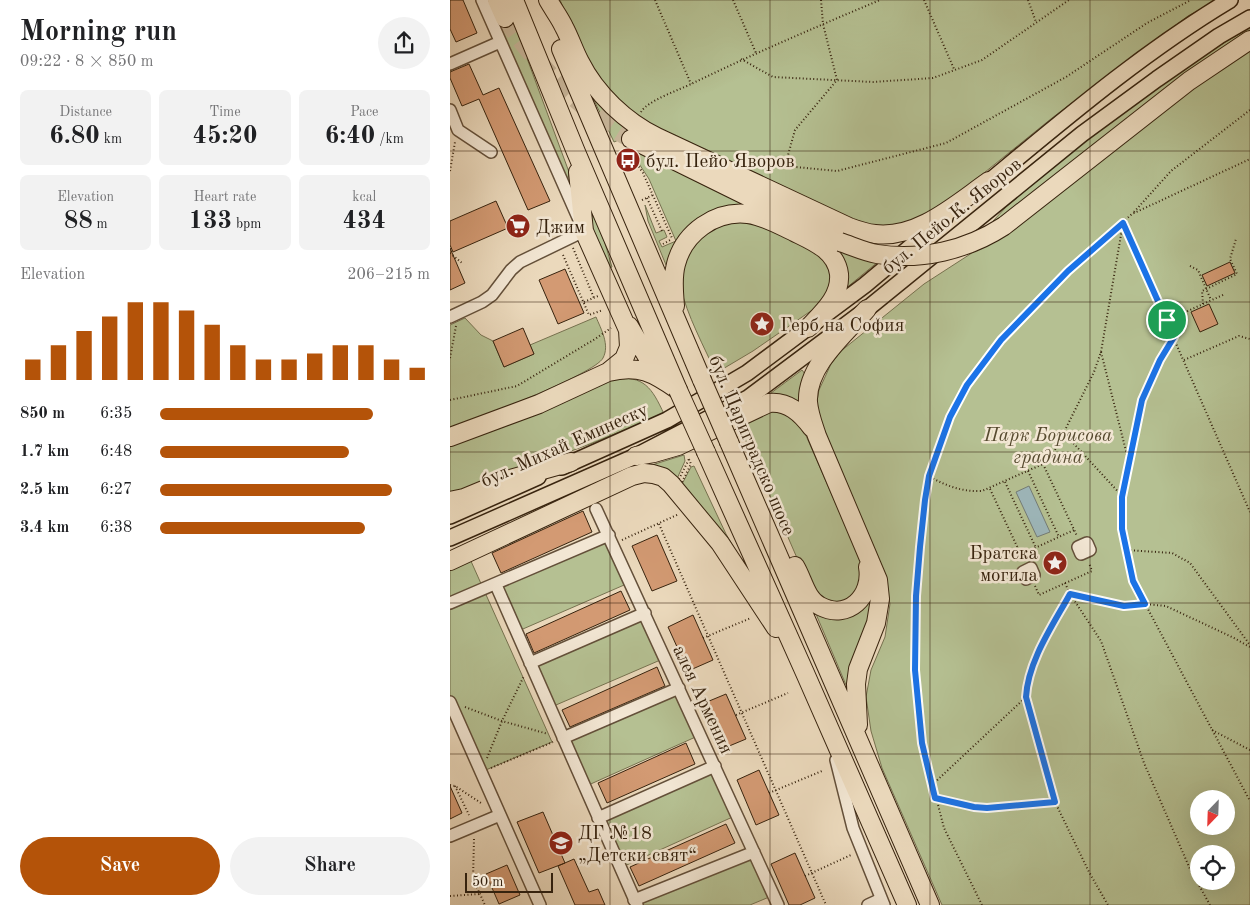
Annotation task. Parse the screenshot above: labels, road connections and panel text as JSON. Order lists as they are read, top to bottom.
{
  "streets": {
    "highway": ["бул. Цариградско шосе"],
    "main road": ["бул. Пейо К. Яворов", "бул. Михай Еминеску"],
    "street": ["алея Армения"]
  },
  "crossings": [
    ["бул. Пейо К. Яворов", "бул. Михай Еминеску"]
  ],
  "parks": ["Парк Борисова градина"],
  "places": {
    "bus stop": ["бул. Пейо Яворов"],
    "supermarket": ["Джим"],
    "place": ["Герб на София", "Братска могила"],
    "school or university": ["ДГ №18 „Детски свят“"]
  },
  "scale_bar": "50 m",
  "north": "bottom left",
  "page": {
    "heading": ["Morning run", "09:22 · 8 × 850 m"],
    "stats": [
      ["Distance", "6.80 km"],
      ["Time", "45:20"],
      ["Pace", "6:40 /km"],
      ["Elevation", "88 m"],
      ["Heart rate", "133 bpm"],
      ["kcal", "434"]
    ],
    "chart": ["Elevation", "206–215 m"],
    "list": [
      {
        "name": "850 m",
        "note": "6:35"
      },
      {
        "name": "1.7 km",
        "note": "6:48"
      },
      {
        "name": "2.5 km",
        "note": "6:27"
      },
      {
        "name": "3.4 km",
        "note": "6:38"
      }
    ],
    "buttons": ["Save", "Share"],
    "scale": "50 m"
  }
}
